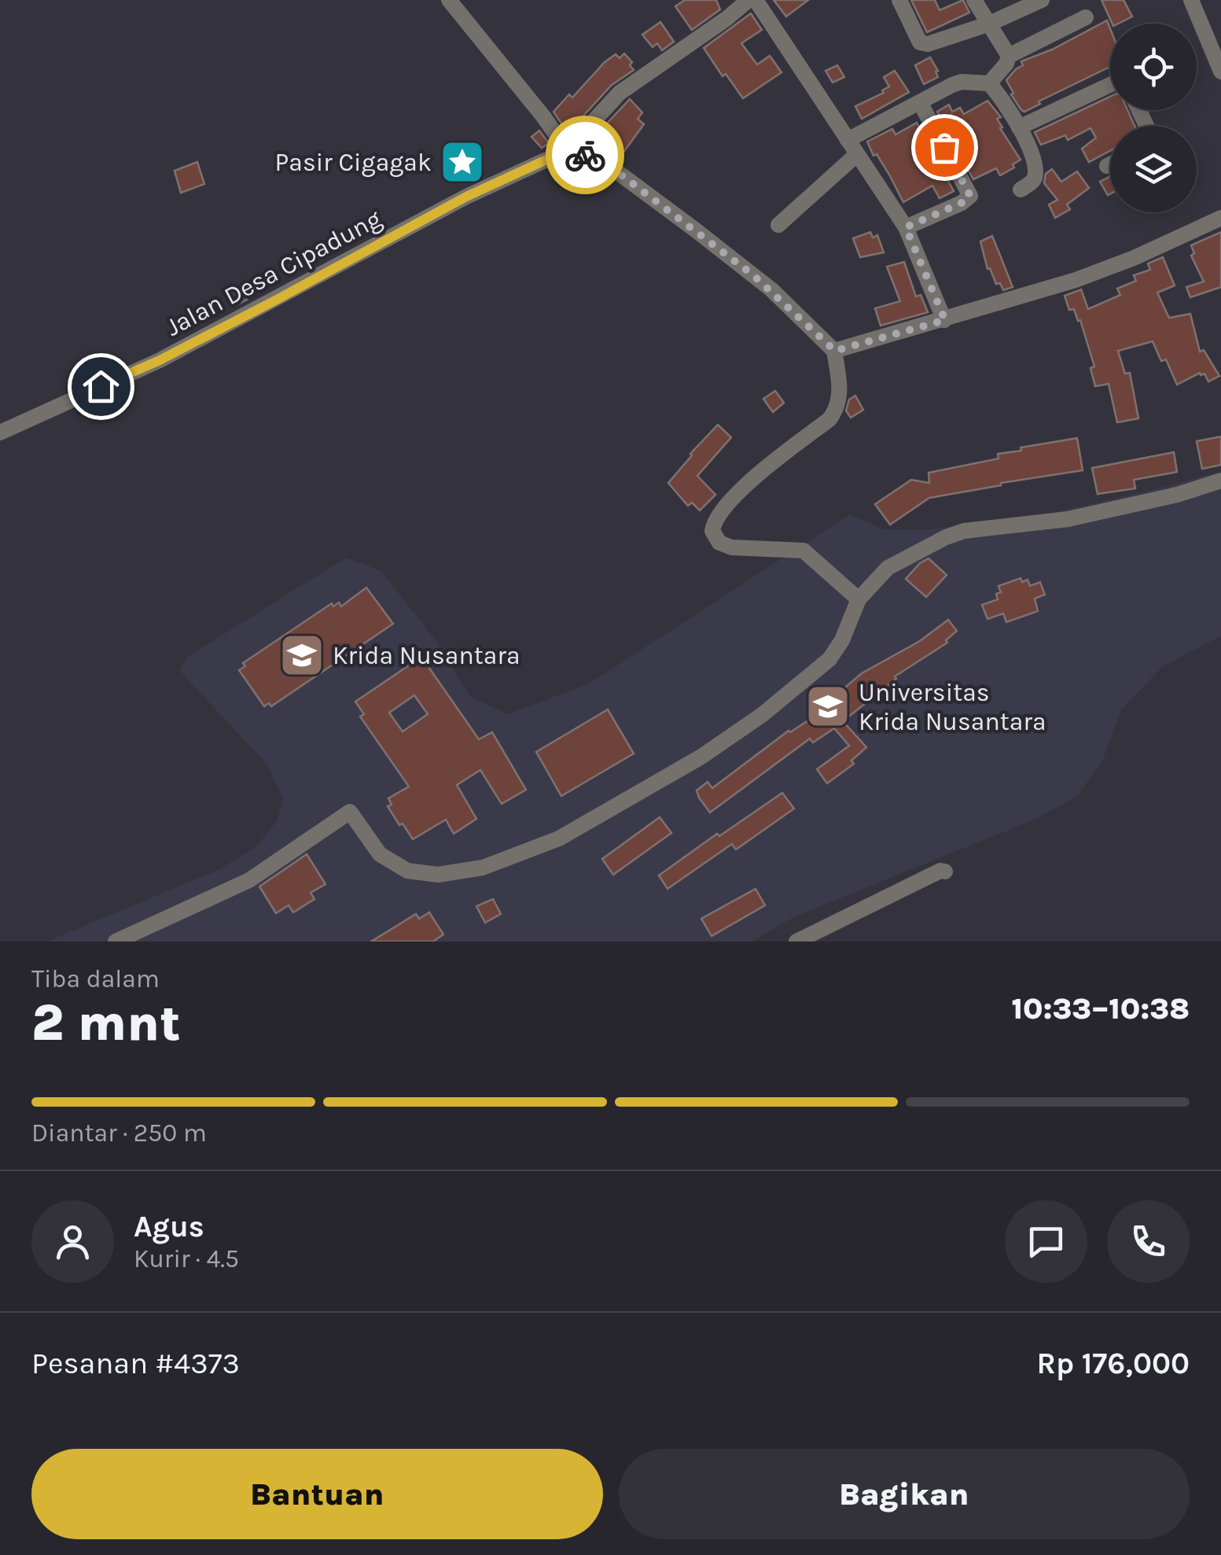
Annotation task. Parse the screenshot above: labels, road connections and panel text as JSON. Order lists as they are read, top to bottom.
{
  "streets": {
    "street": ["Jalan Desa Cipadung"]
  },
  "places": {
    "place": ["Pasir Cigagak"],
    "school or university": ["Krida Nusantara", "Universitas Krida Nusantara"]
  },
  "page": {
    "heading": ["2 mnt", "Tiba dalam", "10:33–10:38"],
    "panel": [
      "Agus",
      "Kurir · 4.5",
      "Pesanan #4373",
      "Rp 176,000"
    ],
    "bar": "Diantar · 250 m",
    "buttons": ["Bantuan", "Bagikan"]
  }
}
